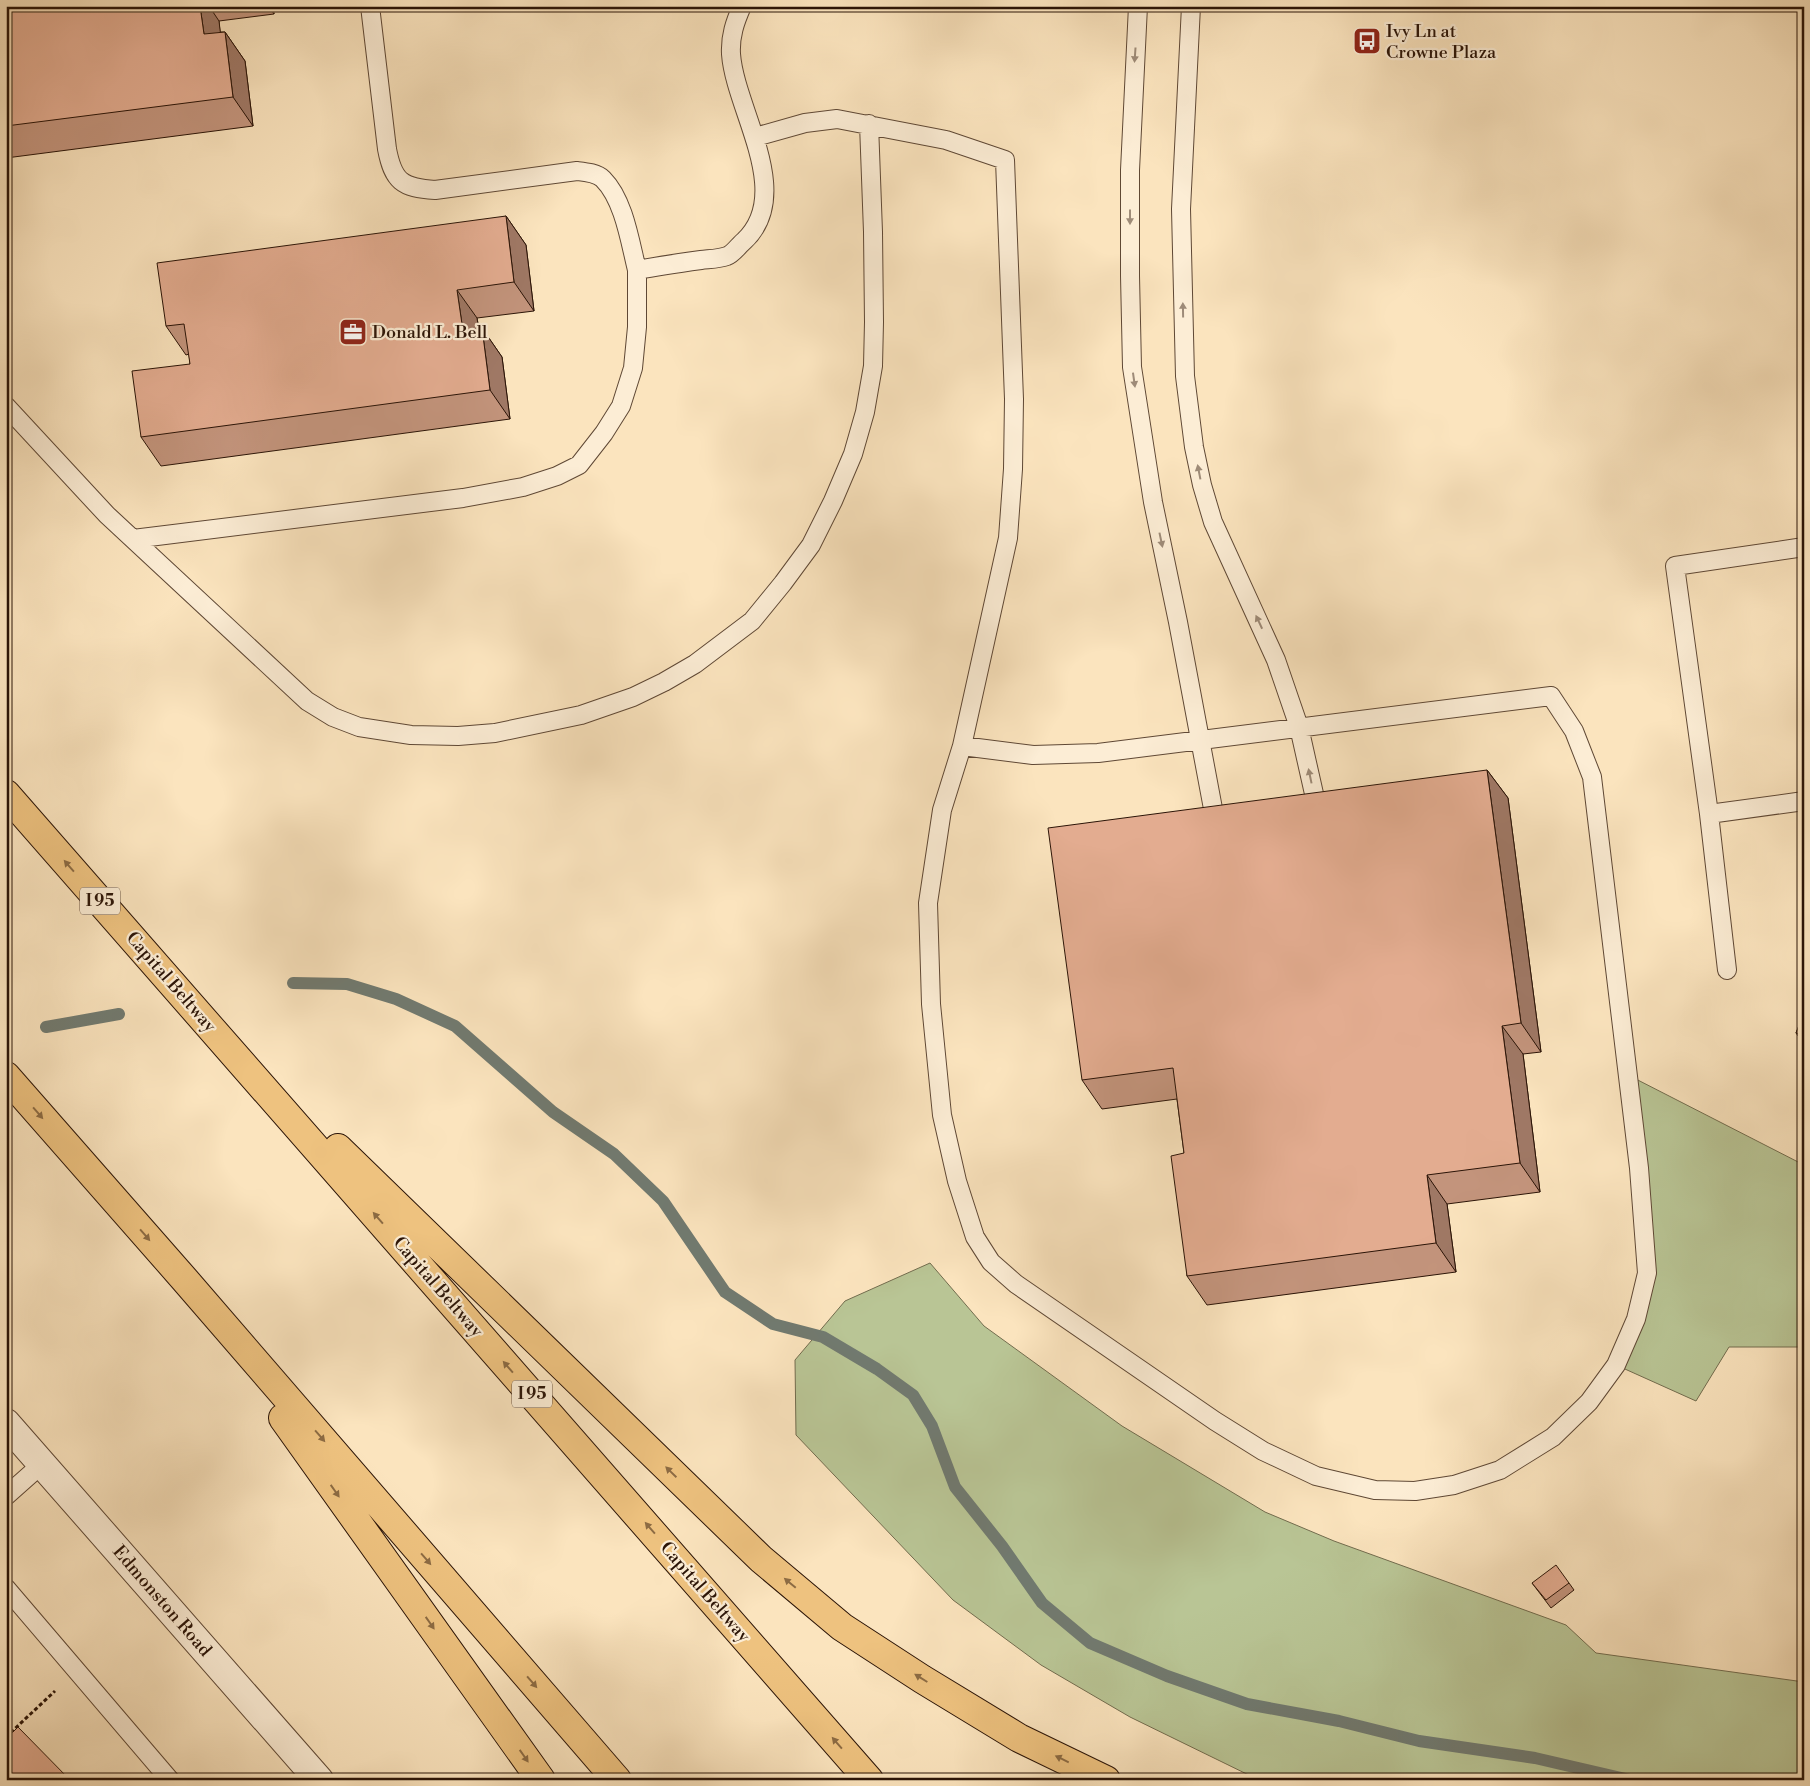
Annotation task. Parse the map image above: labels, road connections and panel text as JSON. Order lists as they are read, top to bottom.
{
  "streets": {
    "highway": ["I 95", "Capital Beltway"],
    "street": ["Edmonston Road"]
  },
  "places": {
    "bus stop": ["Ivy Ln at Crowne Plaza"],
    "office": ["Donald L. Bell"]
  }
}
